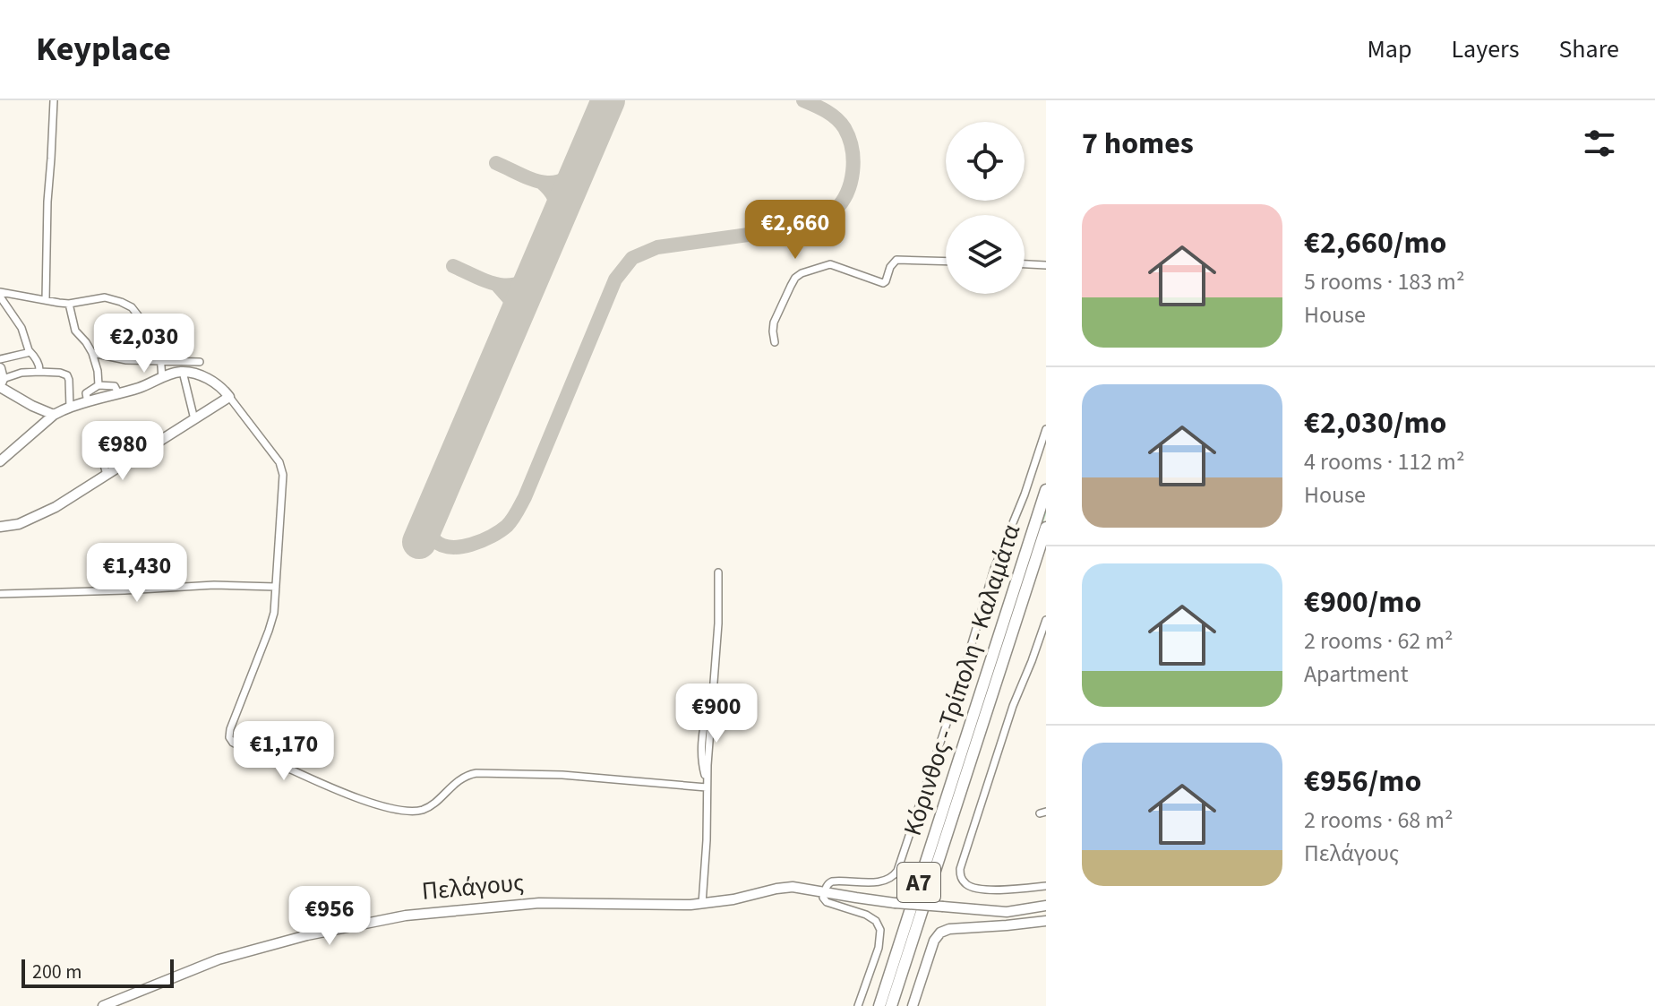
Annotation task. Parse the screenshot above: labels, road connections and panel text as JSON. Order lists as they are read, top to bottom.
{
  "streets": {
    "highway": ["Κόρινθος - Τρίπολη - Καλαμάτα", "Α7"],
    "street": ["Πελάγους"]
  },
  "scale_bar": "200 m",
  "page": {
    "header": "Keyplace",
    "nav": ["Map", "Layers", "Share"],
    "heading": "7 homes",
    "list": [
      {
        "name": "€2,660/mo",
        "note": "5 rooms · 183 m² · House"
      },
      {
        "name": "€2,030/mo",
        "note": "4 rooms · 112 m² · House"
      },
      {
        "name": "€900/mo",
        "note": "2 rooms · 62 m² · Apartment"
      },
      {
        "name": "€956/mo",
        "note": "2 rooms · 68 m² · Πελάγους"
      }
    ],
    "price": [
      "€2,660",
      "€2,030",
      "€980",
      "€1,430",
      "€900",
      "€1,170",
      "€956"
    ],
    "scale": "200 m"
  }
}
